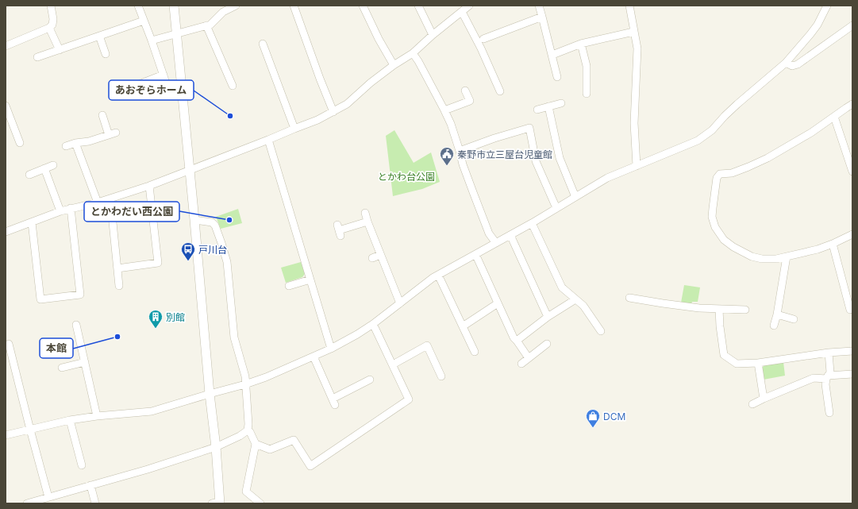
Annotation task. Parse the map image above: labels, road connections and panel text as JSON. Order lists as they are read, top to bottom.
{
  "parks": ["とかわ台公園"],
  "places": {
    "other": ["あおぞらホーム", "とかわだい西公園", "本館"],
    "public building": ["秦野市立三屋台児童館"],
    "bus stop": ["戸川台"],
    "building": ["別館"],
    "shop": ["DCM"]
  }
}
